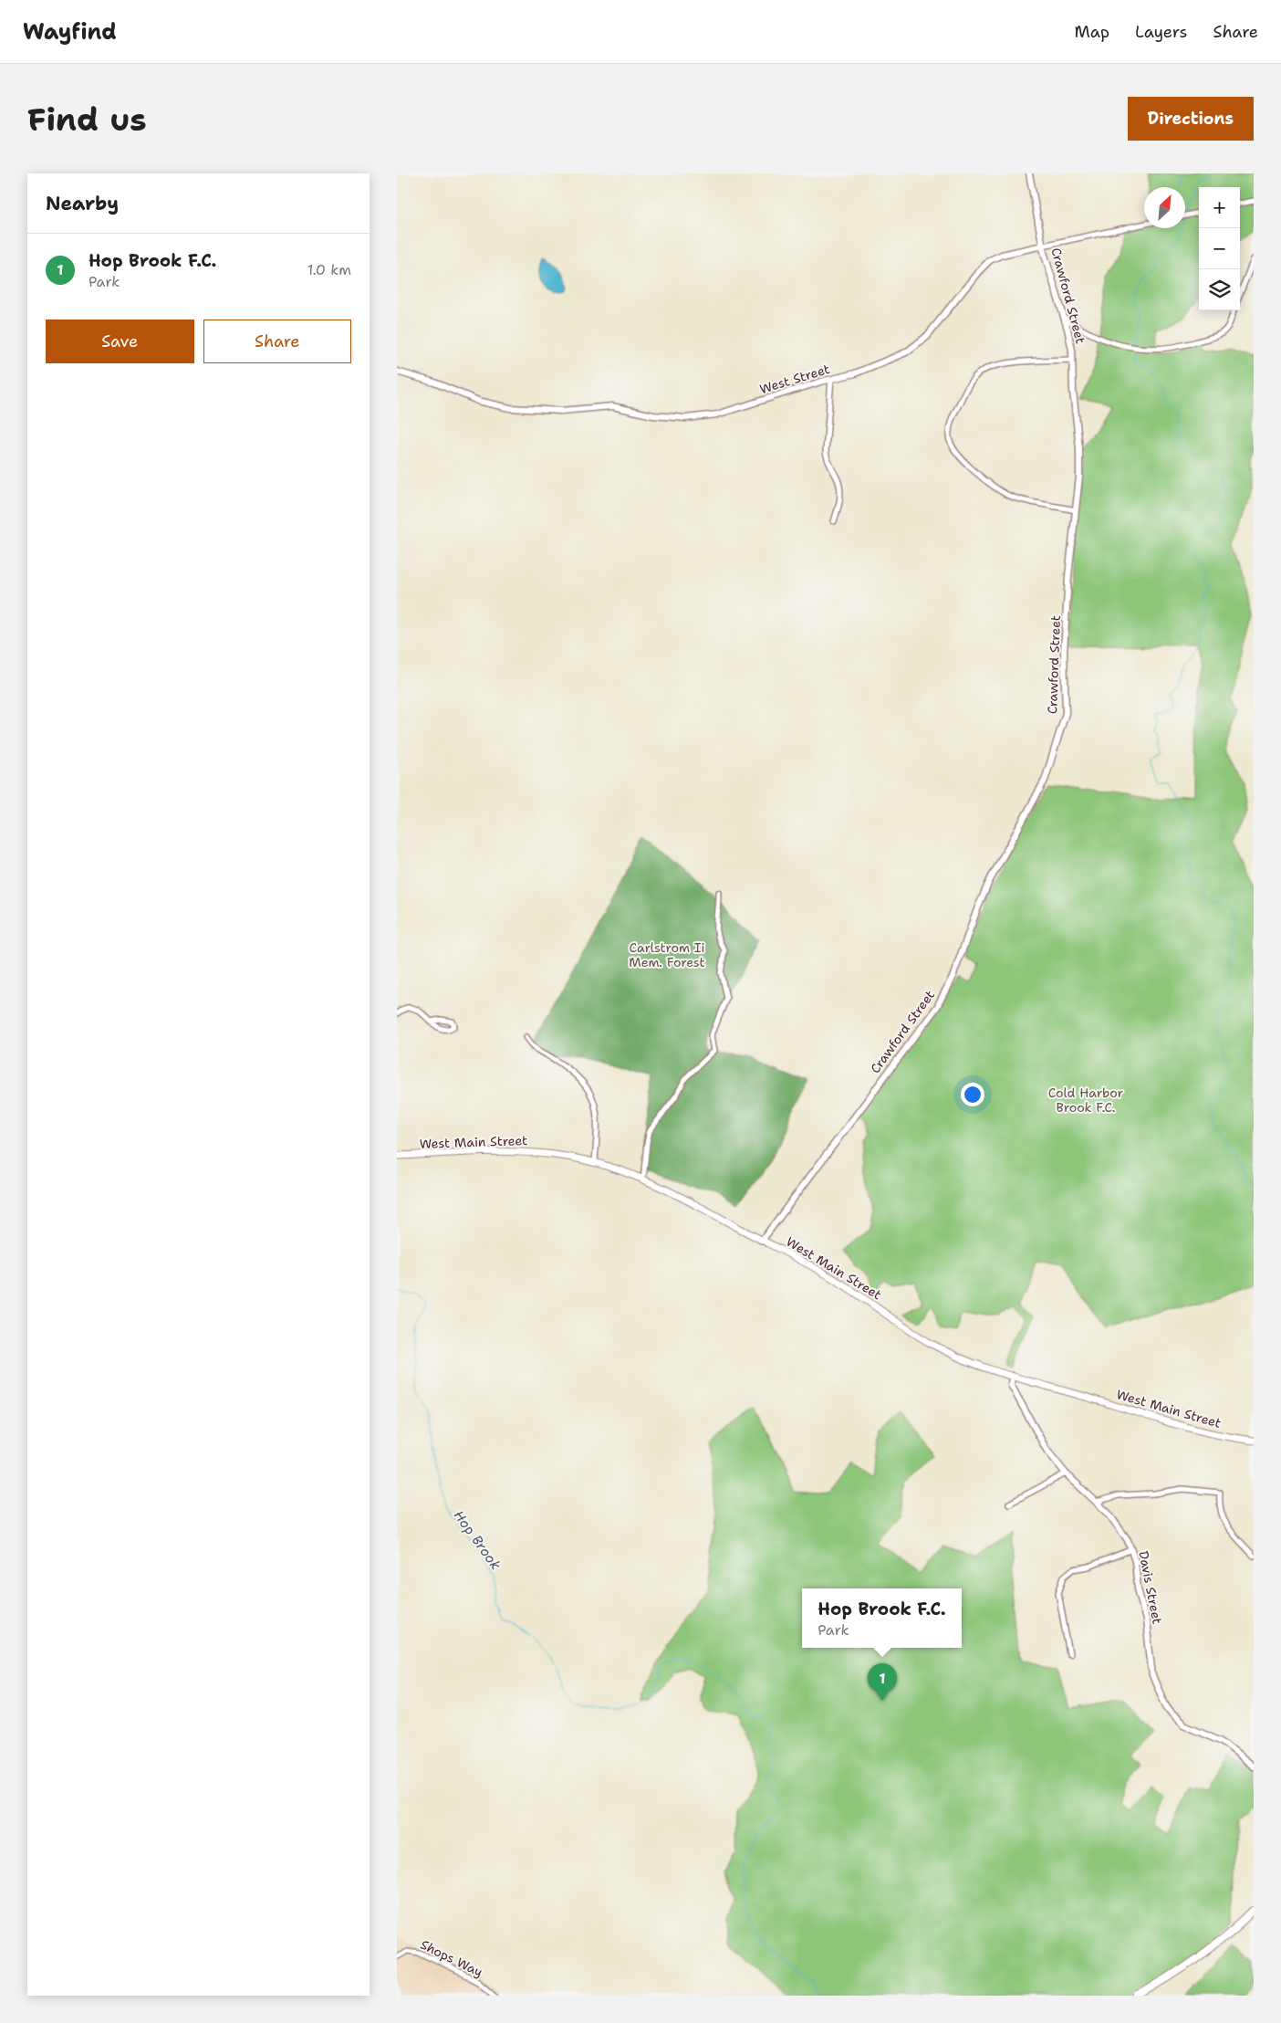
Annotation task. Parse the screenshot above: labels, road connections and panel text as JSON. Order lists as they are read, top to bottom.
{
  "streets": {
    "main road": ["West Main Street"],
    "street": [
      "Crawford Street",
      "West Street",
      "Davis Street",
      "Shops Way"
    ]
  },
  "crossings": [
    ["Crawford Street", "West Street"],
    ["Crawford Street", "West Main Street"],
    ["West Main Street", "Davis Street"]
  ],
  "water": ["Hop Brook"],
  "parks": ["Carlstrom Ii Mem. Forest", "Cold Harbor Brook F.C."],
  "north": "top right",
  "page": {
    "header": "Wayfind",
    "nav": ["Map", "Layers", "Share"],
    "buttons": [
      "Directions",
      ["Save", "Share"]
    ],
    "title": "Find us",
    "heading": "Nearby",
    "map_buttons": ["+", "−"],
    "list": [
      {
        "mark": "1",
        "name": "Hop Brook F.C.",
        "note": "Park",
        "value": "1.0 km"
      }
    ],
    "popup": ["Hop Brook F.C.", "Park"],
    "pins": "1"
  }
}
